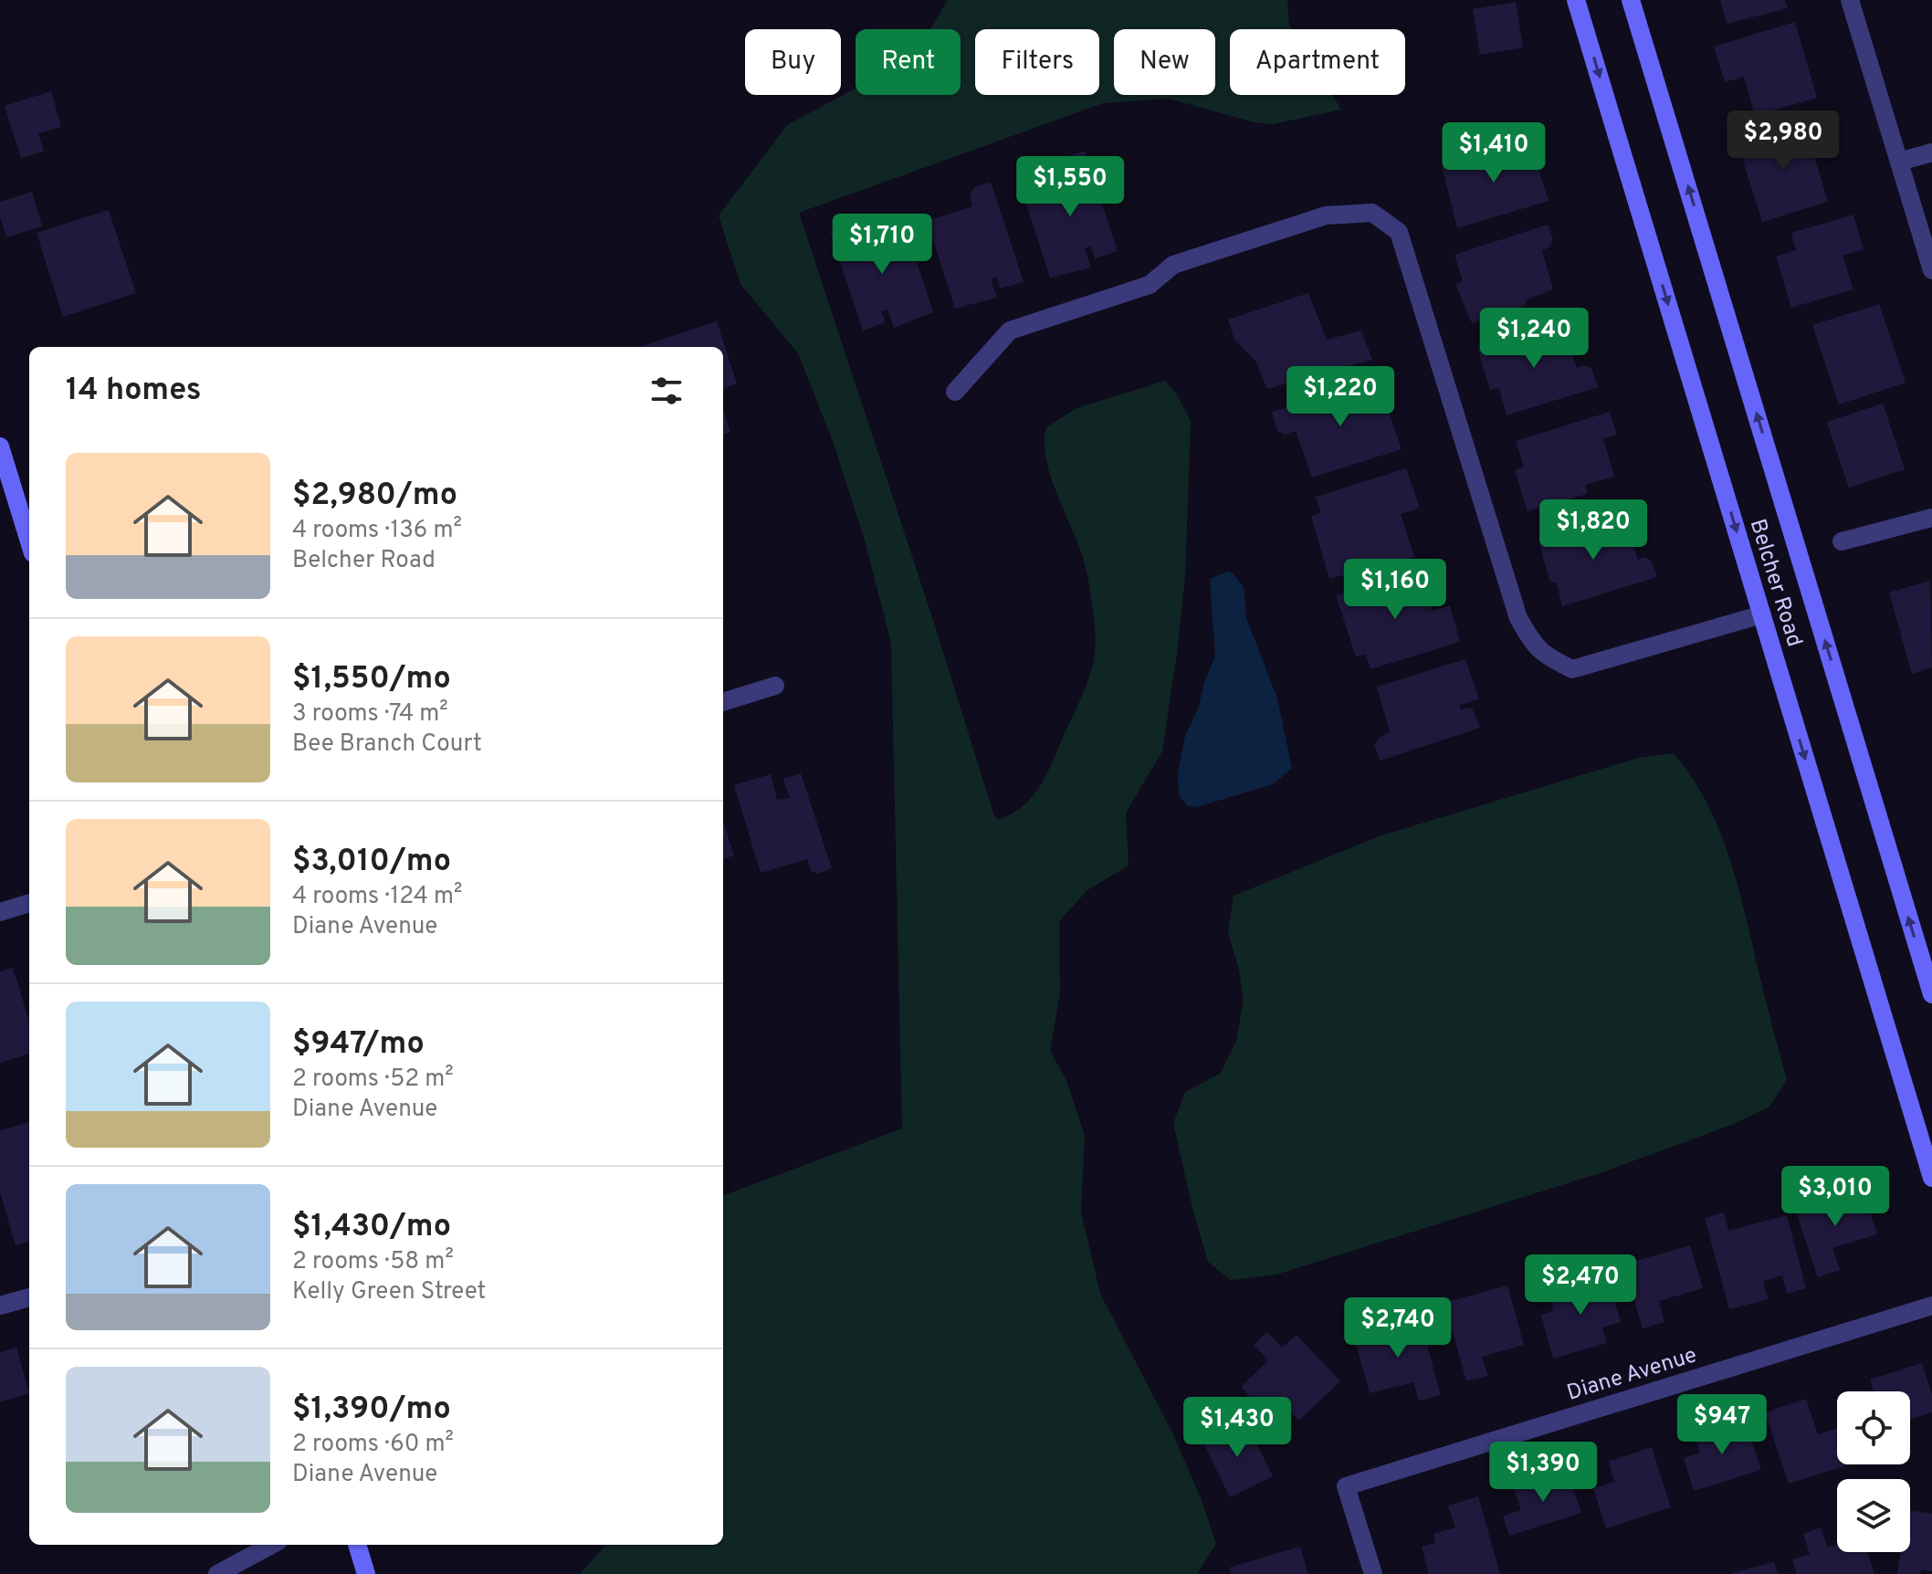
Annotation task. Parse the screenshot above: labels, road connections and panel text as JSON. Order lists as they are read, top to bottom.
{
  "streets": {
    "main road": ["Belcher Road"],
    "street": ["Diane Avenue"]
  },
  "page": {
    "chip": [
      "Buy",
      "Rent",
      "Filters",
      "New",
      "Apartment"
    ],
    "price": [
      "$2,980",
      "$1,410",
      "$1,550",
      "$1,710",
      "$1,240",
      "$1,220",
      "$1,820",
      "$1,160",
      "$3,010",
      "$2,470",
      "$2,740",
      "$947",
      "$1,430",
      "$1,390"
    ],
    "heading": "14 homes",
    "list": [
      {
        "name": "$2,980/mo",
        "note": "4 rooms · 136 m² · Belcher Road"
      },
      {
        "name": "$1,550/mo",
        "note": "3 rooms · 74 m² · Bee Branch Court"
      },
      {
        "name": "$3,010/mo",
        "note": "4 rooms · 124 m² · Diane Avenue"
      },
      {
        "name": "$947/mo",
        "note": "2 rooms · 52 m² · Diane Avenue"
      },
      {
        "name": "$1,430/mo",
        "note": "2 rooms · 58 m² · Kelly Green Street"
      },
      {
        "name": "$1,390/mo",
        "note": "2 rooms · 60 m² · Diane Avenue"
      }
    ]
  }
}
